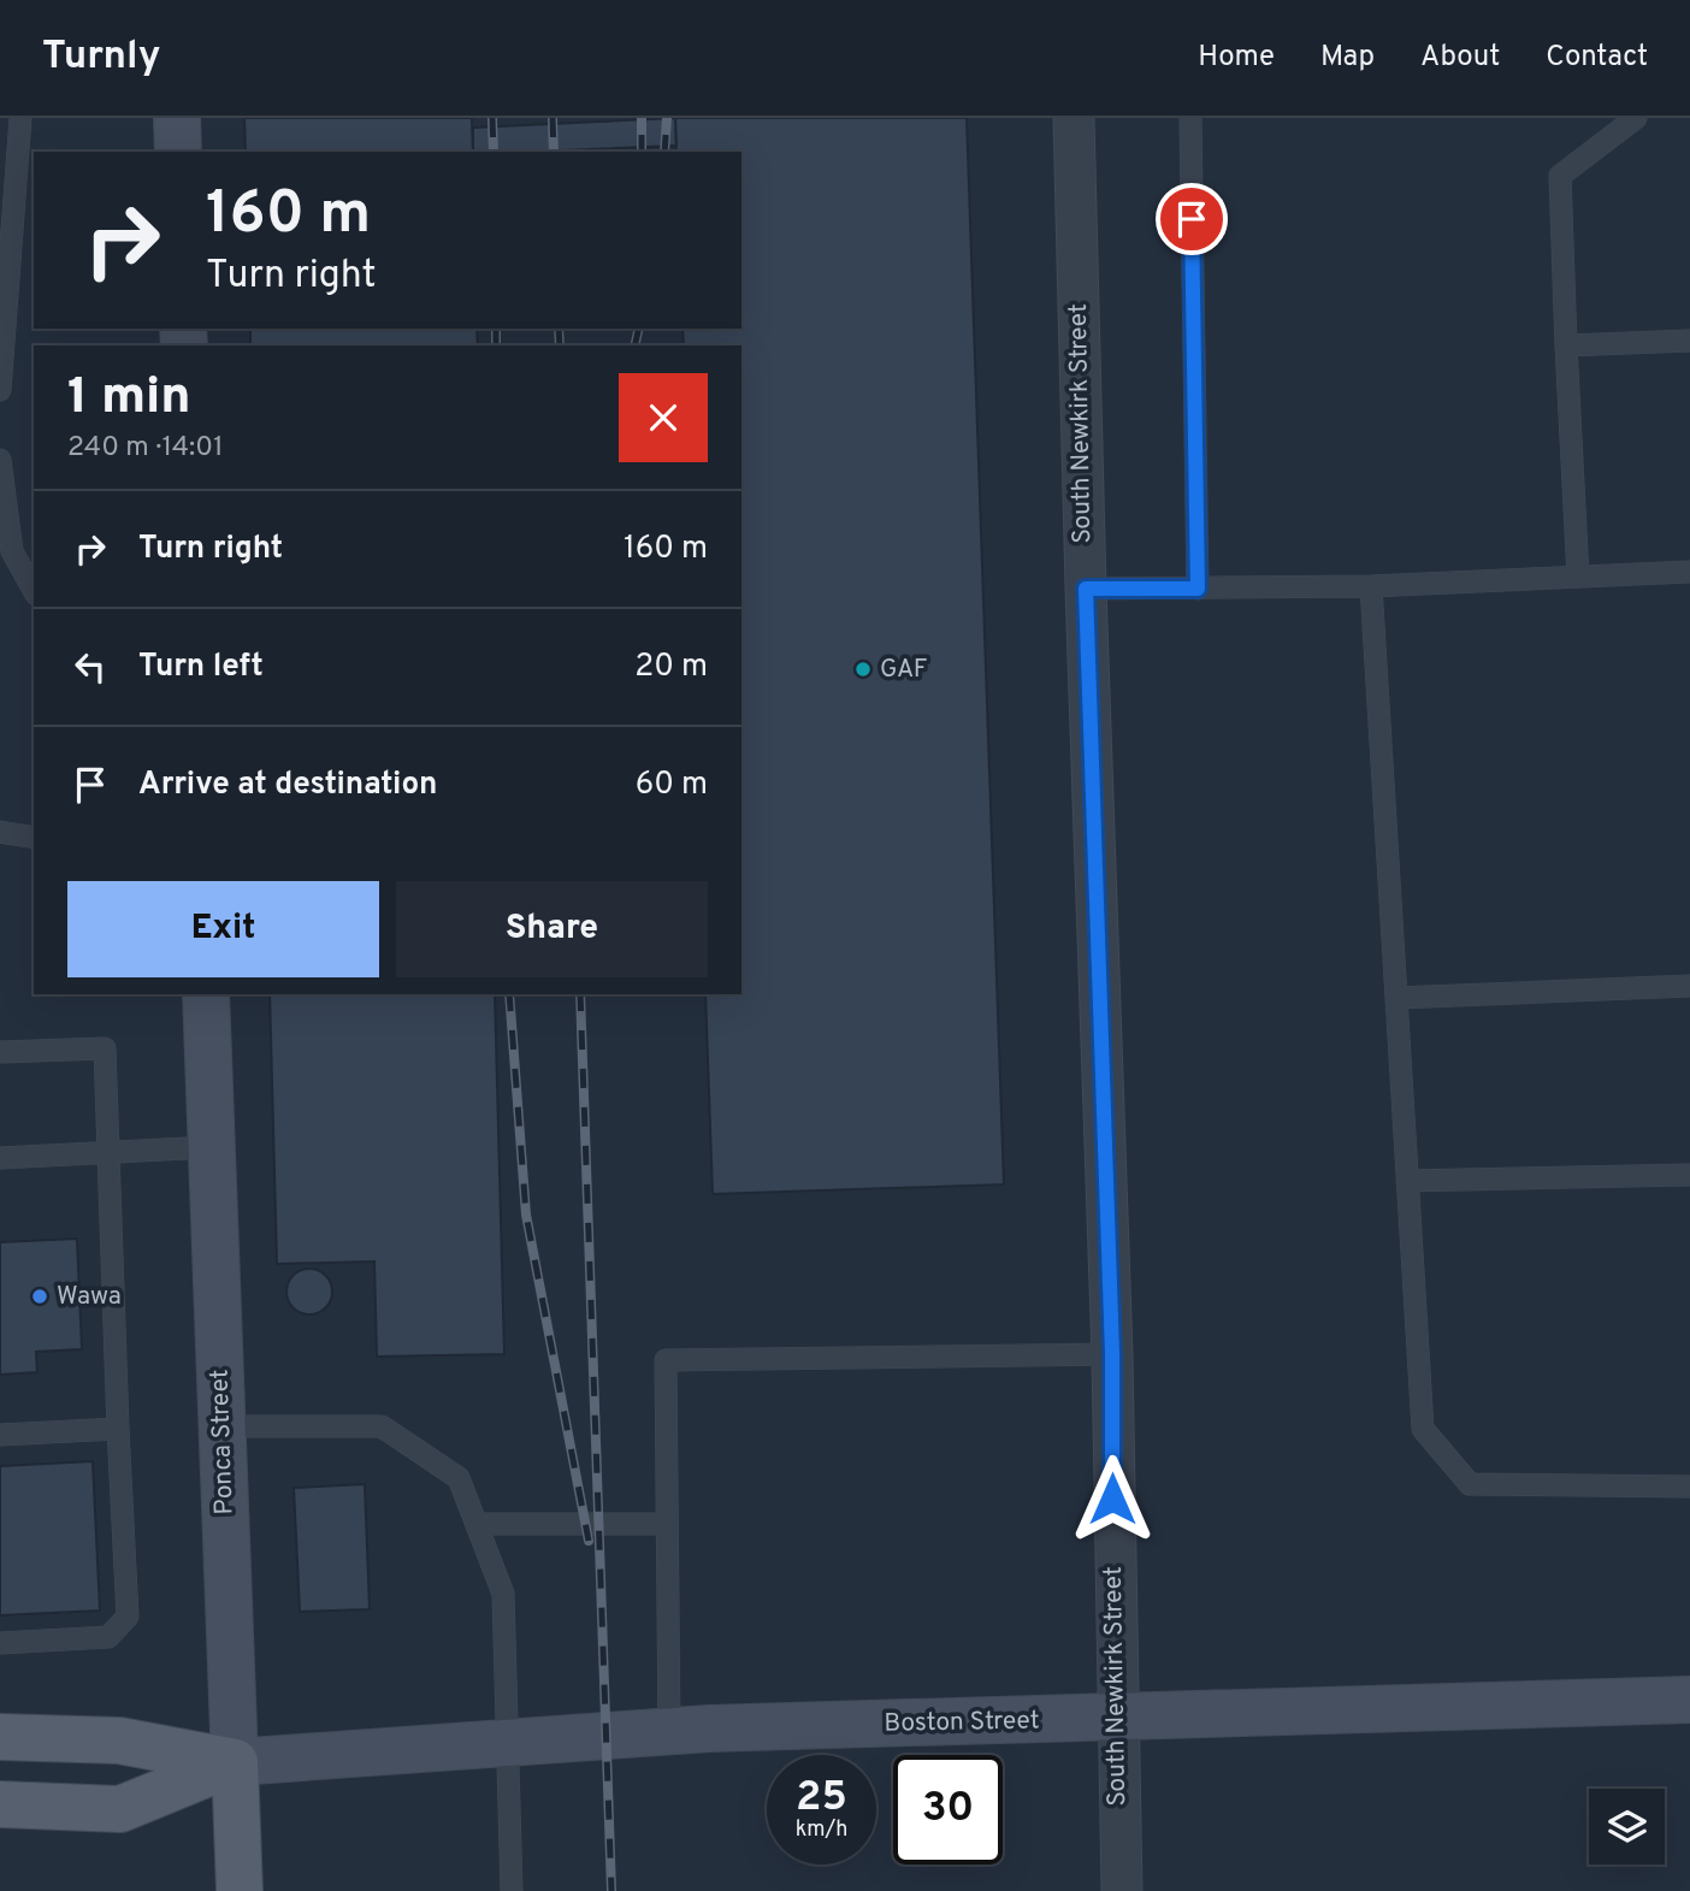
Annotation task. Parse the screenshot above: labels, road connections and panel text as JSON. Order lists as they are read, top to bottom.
{
  "streets": {
    "main road": ["Ponca Street", "Boston Street"],
    "street": ["South Newkirk Street"]
  },
  "crossings": [
    ["South Newkirk Street", "Boston Street"],
    ["Ponca Street", "Boston Street"]
  ],
  "places": ["GAF", "Wawa"],
  "page": {
    "header": "Turnly",
    "nav": [
      "Home",
      "Map",
      "About",
      "Contact"
    ],
    "turn": ["160 m", "Turn right"],
    "heading": ["1 min", "240 m · 14:01"],
    "list": [
      {
        "name": "Turn right",
        "value": "160 m"
      },
      {
        "name": "Turn left",
        "value": "20 m"
      },
      {
        "name": "Arrive at destination",
        "value": "60 m"
      }
    ],
    "buttons": ["Exit", "Share"],
    "speed": "25 km/h",
    "limit": "30"
  }
}
